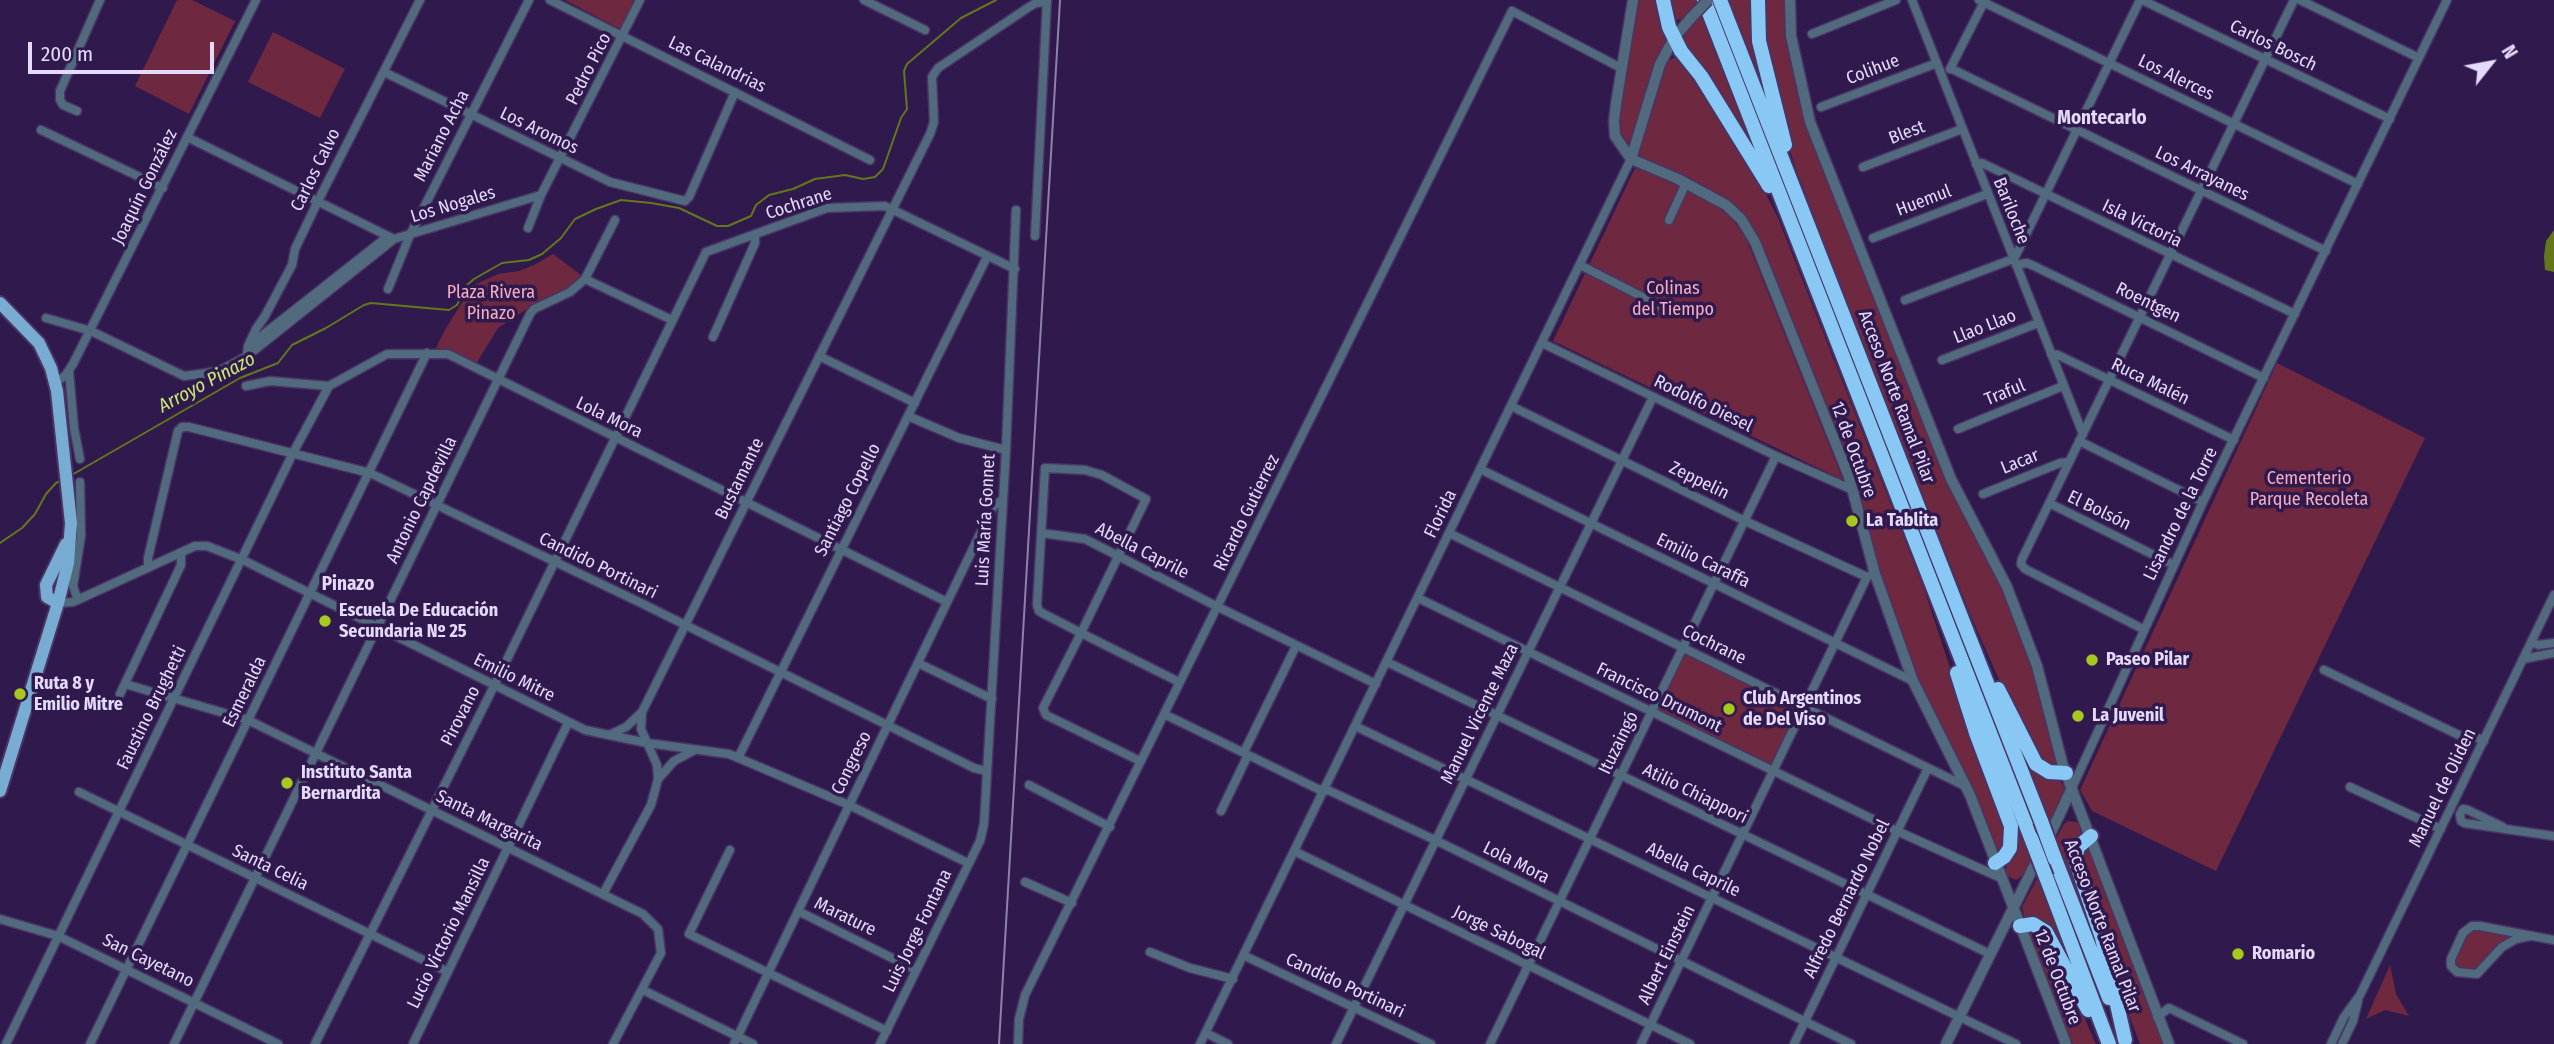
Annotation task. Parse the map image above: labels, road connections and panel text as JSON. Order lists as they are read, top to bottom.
{
  "streets": {
    "highway": ["Acceso Norte Ramal Pilar"],
    "street": [
      "Carlos Bosch",
      "Las Calandrias",
      "Pedro Pico",
      "Colihue",
      "Los Alerces",
      "Los Aromos",
      "Blest",
      "Mariano Acha",
      "Carlos Calvo",
      "Los Arrayanes",
      "Joaquín González",
      "Huemul",
      "Cochrane",
      "Los Nogales",
      "Bariloche",
      "Isla Victoria",
      "Roentgen",
      "Llao Llao",
      "Ruca Malén",
      "Traful",
      "Rodolfo Diesel",
      "Lola Mora",
      "12 de Octubre",
      "Lacar",
      "Bustamante",
      "Zeppelin",
      "Antonio Capdevilla",
      "Santiago Copello",
      "El Bolsón",
      "Ricardo Gutierrez",
      "Florida",
      "Lisandro de la Torre",
      "Luis María Gonnet",
      "Abella Caprile",
      "Emilio Caraffa",
      "Candido Portinari",
      "Emilio Mitre",
      "Esmeralda",
      "Francisco Drumont",
      "Faustino Brughetti",
      "Manuel Vicente Maza",
      "Pirovano",
      "Ituzaingó",
      "Congreso",
      "Manuel de Oliden",
      "Atilio Chiappori",
      "Santa Margarita",
      "Santa Celia",
      "Alfredo Bernardo Nobel",
      "Marature",
      "Luis Jorge Fontana",
      "Lucio Victorio Mansilla",
      "Jorge Sabogal",
      "Albert Einstein",
      "San Cayetano"
    ]
  },
  "crossings": [
    ["Carlos Bosch", "Lisandro de la Torre"],
    ["Las Calandrias", "Pedro Pico"],
    ["Las Calandrias", "Los Aromos"],
    ["Pedro Pico", "Los Aromos"],
    ["Pedro Pico", "Los Nogales"],
    ["Colihue", "Bariloche"],
    ["Los Alerces", "Lisandro de la Torre"],
    ["Los Aromos", "Mariano Acha"],
    ["Los Aromos", "Carlos Calvo"],
    ["Blest", "Bariloche"],
    ["Mariano Acha", "Los Nogales"],
    ["Los Arrayanes", "Lisandro de la Torre"],
    ["Huemul", "Bariloche"],
    ["Cochrane", "12 de Octubre"],
    ["Cochrane", "Bustamante"],
    ["Cochrane", "Santiago Copello"],
    ["Cochrane", "Florida"],
    ["Cochrane", "Luis María Gonnet"],
    ["Cochrane", "Manuel Vicente Maza"],
    ["Cochrane", "Pirovano"],
    ["Cochrane", "Ituzaingó"],
    ["Cochrane", "Alfredo Bernardo Nobel"],
    ["Cochrane", "Albert Einstein"],
    ["Bariloche", "Isla Victoria"],
    ["Bariloche", "Roentgen"],
    ["Bariloche", "Llao Llao"],
    ["Bariloche", "Ruca Malén"],
    ["Bariloche", "Traful"],
    ["Isla Victoria", "Lisandro de la Torre"],
    ["Roentgen", "Lisandro de la Torre"],
    ["Ruca Malén", "Lisandro de la Torre"],
    ["Acceso Norte Ramal Pilar", "Florida"],
    ["Rodolfo Diesel", "12 de Octubre"],
    ["Rodolfo Diesel", "Florida"],
    ["Rodolfo Diesel", "Manuel Vicente Maza"],
    ["Rodolfo Diesel", "Ituzaingó"],
    ["Lola Mora", "Bustamante"],
    ["Lola Mora", "Antonio Capdevilla"],
    ["Lola Mora", "Santiago Copello"],
    ["Lola Mora", "Ricardo Gutierrez"],
    ["Lola Mora", "Florida"],
    ["Lola Mora", "Esmeralda"],
    ["Lola Mora", "Faustino Brughetti"],
    ["Lola Mora", "Manuel Vicente Maza"],
    ["Lola Mora", "Pirovano"],
    ["Lola Mora", "Ituzaingó"],
    ["Lola Mora", "Congreso"],
    ["Lola Mora", "Alfredo Bernardo Nobel"],
    ["Lola Mora", "Albert Einstein"],
    ["12 de Octubre", "Zeppelin"],
    ["12 de Octubre", "Florida"],
    ["12 de Octubre", "Lisandro de la Torre"],
    ["12 de Octubre", "Emilio Caraffa"],
    ["12 de Octubre", "Francisco Drumont"],
    ["12 de Octubre", "Albert Einstein"],
    ["Bustamante", "Candido Portinari"],
    ["Zeppelin", "Florida"],
    ["Zeppelin", "Manuel Vicente Maza"],
    ["Zeppelin", "Ituzaingó"],
    ["Zeppelin", "Albert Einstein"],
    ["Antonio Capdevilla", "Candido Portinari"],
    ["Antonio Capdevilla", "Emilio Mitre"],
    ["Antonio Capdevilla", "Santa Margarita"],
    ["Antonio Capdevilla", "Santa Celia"],
    ["Antonio Capdevilla", "San Cayetano"],
    ["Santiago Copello", "Candido Portinari"],
    ["Santiago Copello", "Emilio Mitre"],
    ["El Bolsón", "Lisandro de la Torre"],
    ["Ricardo Gutierrez", "Abella Caprile"],
    ["Florida", "Abella Caprile"],
    ["Florida", "Emilio Caraffa"],
    ["Florida", "Candido Portinari"],
    ["Florida", "Francisco Drumont"],
    ["Florida", "Atilio Chiappori"],
    ["Florida", "Jorge Sabogal"],
    ["Lisandro de la Torre", "Abella Caprile"],
    ["Lisandro de la Torre", "Atilio Chiappori"],
    ["Luis María Gonnet", "Candido Portinari"],
    ["Luis María Gonnet", "Congreso"],
    ["Luis María Gonnet", "Luis Jorge Fontana"],
    ["Abella Caprile", "Manuel Vicente Maza"],
    ["Abella Caprile", "Ituzaingó"],
    ["Abella Caprile", "Alfredo Bernardo Nobel"],
    ["Abella Caprile", "Albert Einstein"],
    ["Emilio Caraffa", "Manuel Vicente Maza"],
    ["Emilio Caraffa", "Ituzaingó"],
    ["Emilio Caraffa", "Albert Einstein"],
    ["Candido Portinari", "Emilio Mitre"],
    ["Candido Portinari", "Esmeralda"],
    ["Candido Portinari", "Faustino Brughetti"],
    ["Candido Portinari", "Manuel Vicente Maza"],
    ["Candido Portinari", "Pirovano"],
    ["Candido Portinari", "Congreso"],
    ["Emilio Mitre", "Esmeralda"],
    ["Emilio Mitre", "Faustino Brughetti"],
    ["Emilio Mitre", "Pirovano"],
    ["Emilio Mitre", "Congreso"],
    ["Emilio Mitre", "Luis Jorge Fontana"],
    ["Emilio Mitre", "Lucio Victorio Mansilla"],
    ["Esmeralda", "Santa Margarita"],
    ["Esmeralda", "Santa Celia"],
    ["Esmeralda", "San Cayetano"],
    ["Francisco Drumont", "Manuel Vicente Maza"],
    ["Francisco Drumont", "Ituzaingó"],
    ["Francisco Drumont", "Alfredo Bernardo Nobel"],
    ["Francisco Drumont", "Albert Einstein"],
    ["Faustino Brughetti", "Santa Margarita"],
    ["Faustino Brughetti", "Santa Celia"],
    ["Faustino Brughetti", "San Cayetano"],
    ["Manuel Vicente Maza", "Atilio Chiappori"],
    ["Manuel Vicente Maza", "Jorge Sabogal"],
    ["Pirovano", "Santa Margarita"],
    ["Pirovano", "Santa Celia"],
    ["Ituzaingó", "Atilio Chiappori"],
    ["Ituzaingó", "Jorge Sabogal"],
    ["Congreso", "Marature"],
    ["Atilio Chiappori", "Alfredo Bernardo Nobel"],
    ["Atilio Chiappori", "Albert Einstein"],
    ["Santa Margarita", "Lucio Victorio Mansilla"],
    ["Santa Celia", "Lucio Victorio Mansilla"],
    ["Marature", "Luis Jorge Fontana"],
    ["Jorge Sabogal", "Albert Einstein"]
  ],
  "districts": ["Montecarlo", "Pinazo"],
  "water": ["Arroyo Pinazo"],
  "parks": ["Colinas del Tiempo", "Plaza Rivera Pinazo", "Cementerio Parque Recoleta"],
  "places": [
    "La Tablita",
    "Escuela De Educación Secundaria Nº 25",
    "Paseo Pilar",
    "Ruta 8 y Emilio Mitre",
    "Club Argentinos de Del Viso",
    "La Juvenil",
    "Instituto Santa Bernardita",
    "Romario"
  ],
  "scale_bar": "200 m",
  "north": "top right"
}
